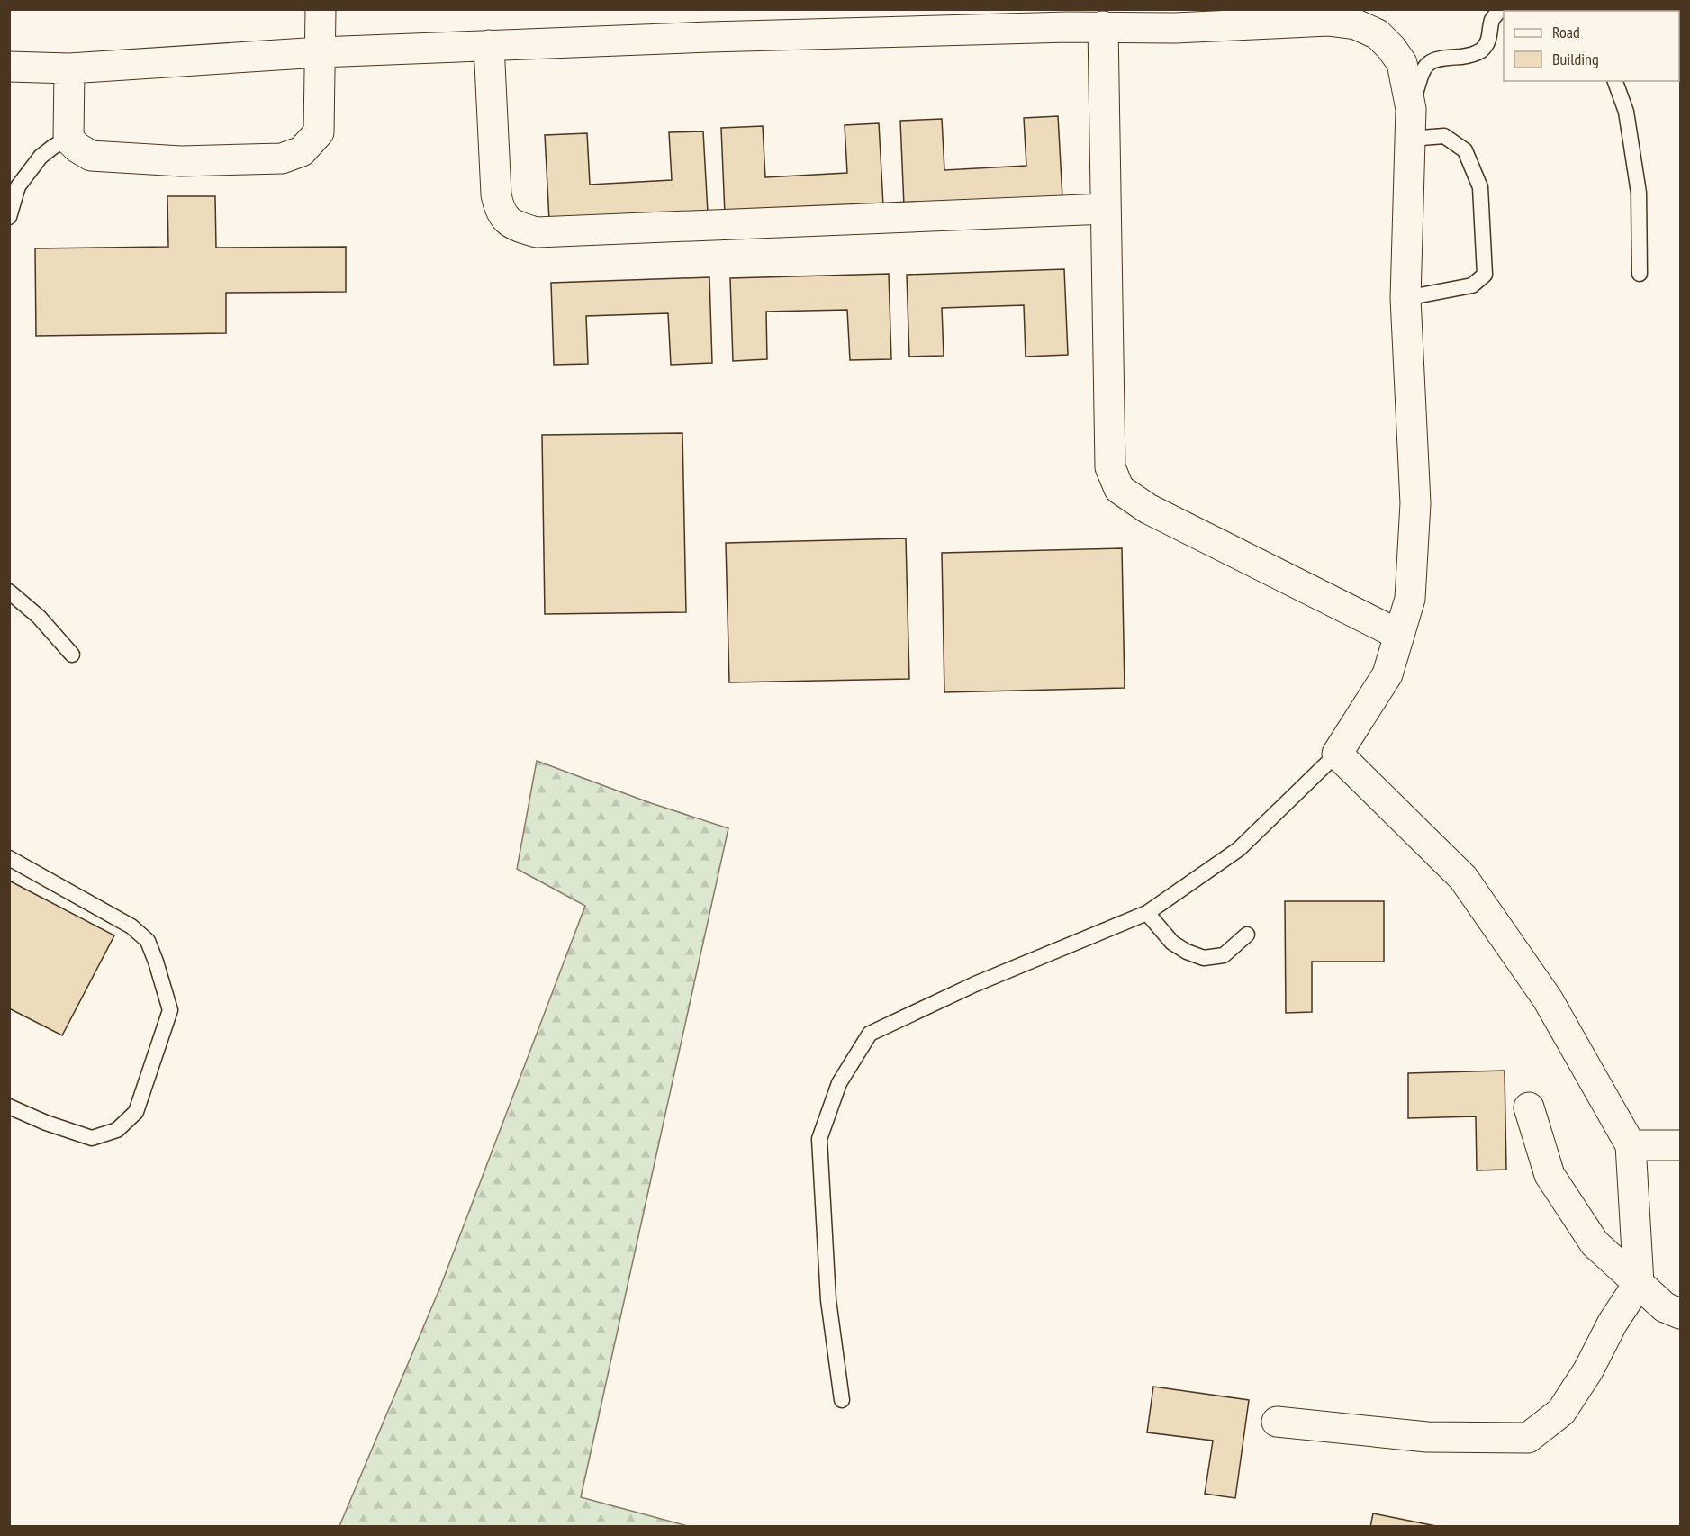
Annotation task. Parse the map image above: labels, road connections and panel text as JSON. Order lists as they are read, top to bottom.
{
  "legend": ["Road", "Building"]
}
